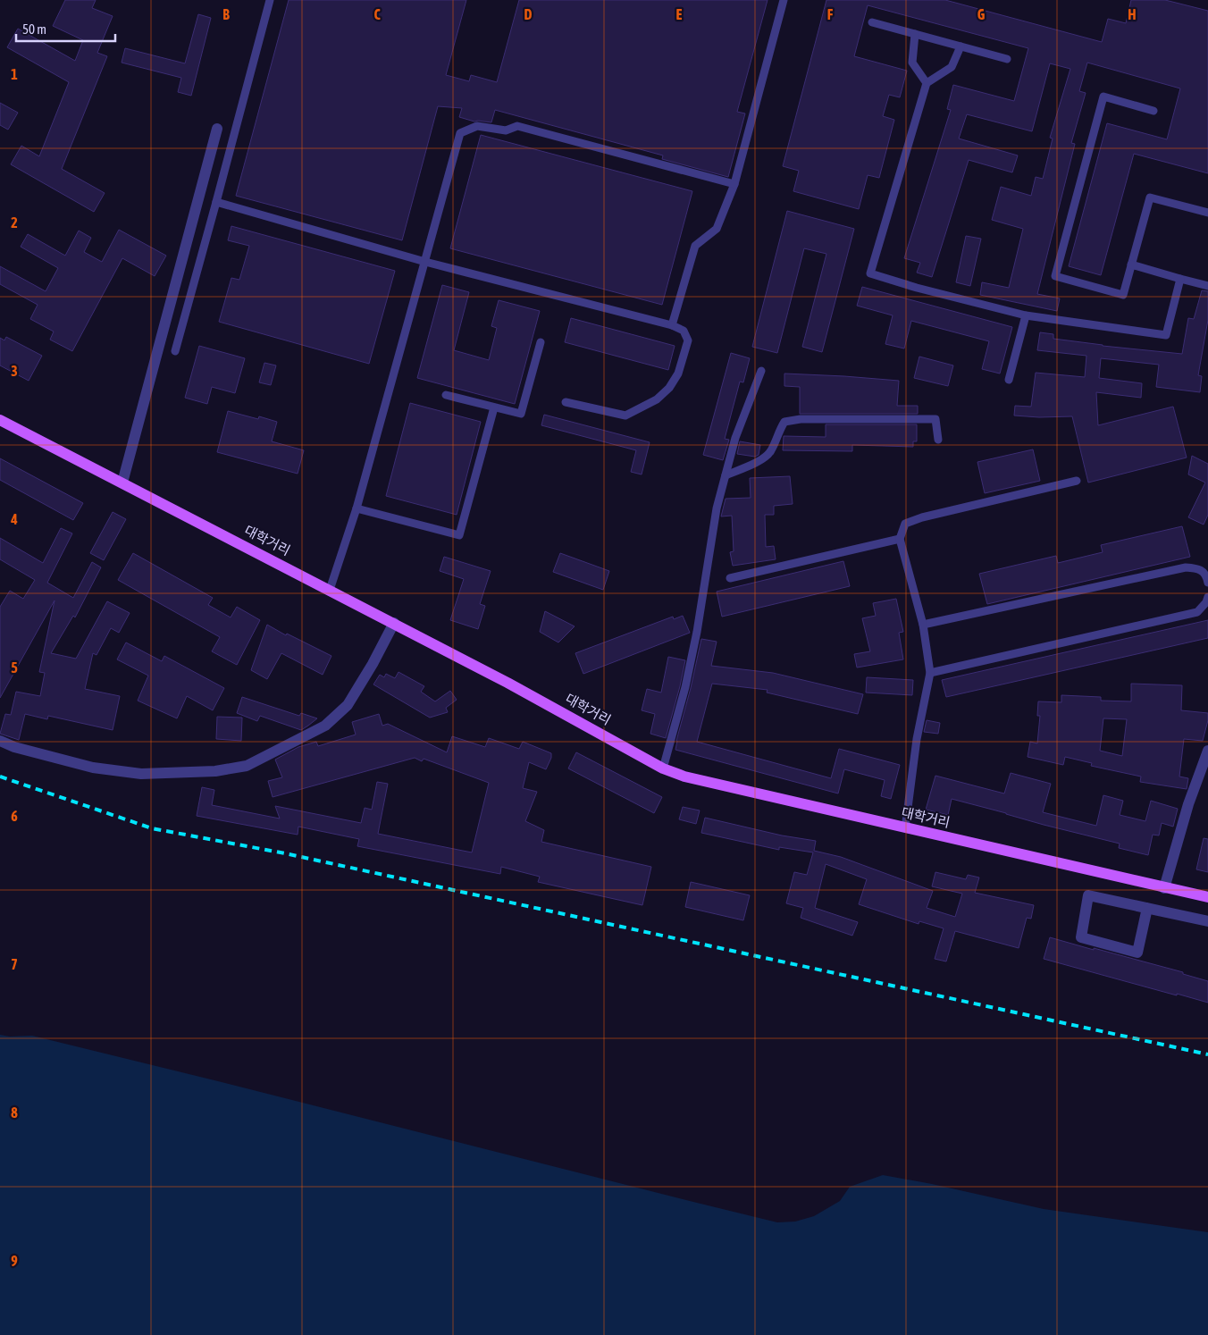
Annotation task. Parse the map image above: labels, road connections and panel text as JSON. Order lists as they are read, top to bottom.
{
  "streets": {
    "main road": ["대학거리"]
  },
  "scale_bar": "50 m",
  "grid": {
    "columns": [
      "B",
      "C",
      "D",
      "E",
      "F",
      "G",
      "H"
    ],
    "rows": [
      "1",
      "2",
      "3",
      "4",
      "5",
      "6",
      "7",
      "8",
      "9"
    ]
  }
}
